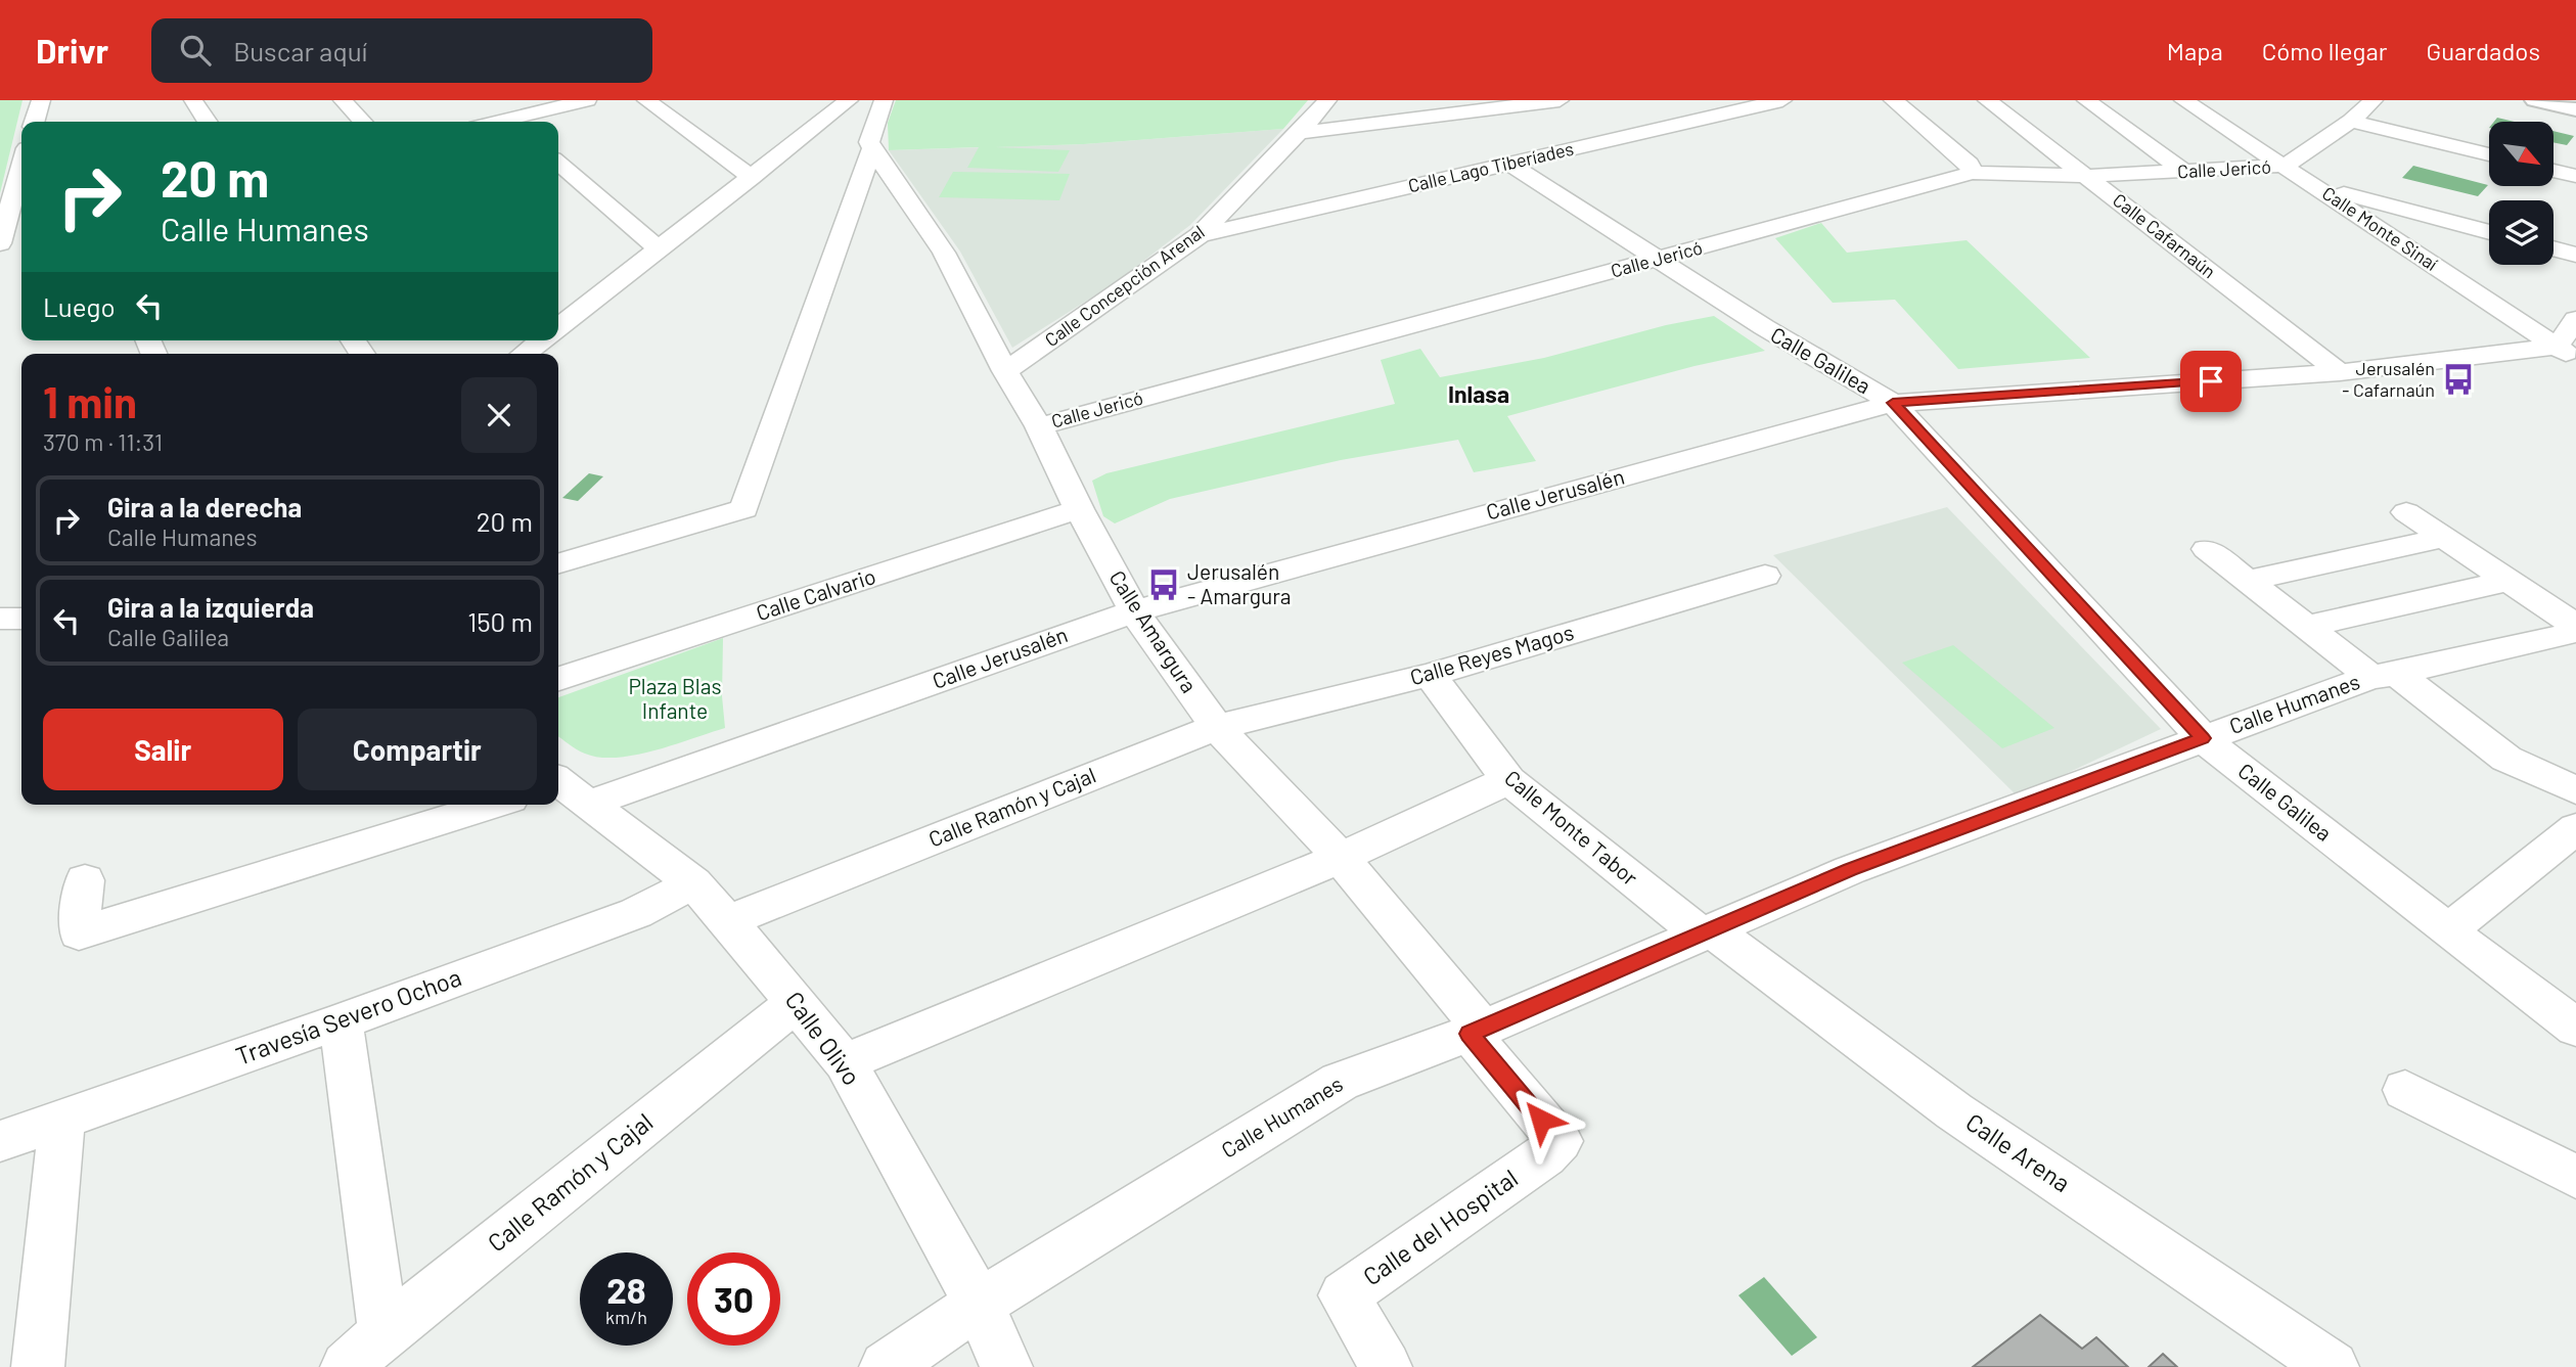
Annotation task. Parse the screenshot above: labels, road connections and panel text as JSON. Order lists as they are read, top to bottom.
{
  "streets": {
    "street": [
      "Calle Lago Tiberíades",
      "Calle Jericó",
      "Calle Monte Sinaí",
      "Calle Cafarnaún",
      "Calle Concepción Arenal",
      "Calle Galilea",
      "Calle Jerusalén",
      "Calle Calvario",
      "Calle Amargura",
      "Calle Reyes Magos",
      "Calle Humanes",
      "Calle Ramón y Cajal",
      "Calle Monte Tabor",
      "Travesía Severo Ochoa",
      "Calle Olivo",
      "Calle Arena",
      "Calle del Hospital"
    ]
  },
  "crossings": [
    ["Calle Lago Tiberíades", "Calle Concepción Arenal"],
    ["Calle Lago Tiberíades", "Calle Galilea"],
    ["Calle Jericó", "Calle Monte Sinaí"],
    ["Calle Jericó", "Calle Cafarnaún"],
    ["Calle Jericó", "Calle Galilea"],
    ["Calle Jericó", "Calle Amargura"],
    ["Calle Monte Sinaí", "Calle Jerusalén"],
    ["Calle Cafarnaún", "Calle Jerusalén"],
    ["Calle Concepción Arenal", "Calle Amargura"],
    ["Calle Galilea", "Calle Jerusalén"],
    ["Calle Galilea", "Calle Humanes"],
    ["Calle Jerusalén", "Calle Amargura"],
    ["Calle Jerusalén", "Calle Olivo"],
    ["Calle Calvario", "Calle Amargura"],
    ["Calle Amargura", "Calle Reyes Magos"],
    ["Calle Amargura", "Calle Humanes"],
    ["Calle Amargura", "Calle Ramón y Cajal"],
    ["Calle Amargura", "Calle del Hospital"],
    ["Calle Reyes Magos", "Calle Ramón y Cajal"],
    ["Calle Reyes Magos", "Calle Monte Tabor"],
    ["Calle Humanes", "Calle Monte Tabor"],
    ["Calle Humanes", "Calle Olivo"],
    ["Calle Humanes", "Calle Arena"],
    ["Calle Humanes", "Calle del Hospital"],
    ["Calle Ramón y Cajal", "Calle Olivo"],
    ["Calle Monte Tabor", "Calle Arena"],
    ["Travesía Severo Ochoa", "Calle Olivo"]
  ],
  "districts": ["Inlasa"],
  "parks": ["Plaza Blas Infante"],
  "places": {
    "bus stop": ["Jerusalén - Cafarnaún", "Jerusalén - Amargura"]
  },
  "north": "bottom right",
  "page": {
    "header": "Drivr",
    "search": "Buscar aquí",
    "nav": ["Mapa", "Cómo llegar", "Guardados"],
    "turn": ["20 m", "Calle Humanes"],
    "then": "Luego",
    "heading": ["1 min", "370 m · 11:31"],
    "list": [
      {
        "name": "Gira a la derecha",
        "note": "Calle Humanes",
        "value": "20 m"
      },
      {
        "name": "Gira a la izquierda",
        "note": "Calle Galilea",
        "value": "150 m"
      }
    ],
    "buttons": ["Salir", "Compartir"],
    "speed": "28 km/h",
    "limit": "30"
  }
}
